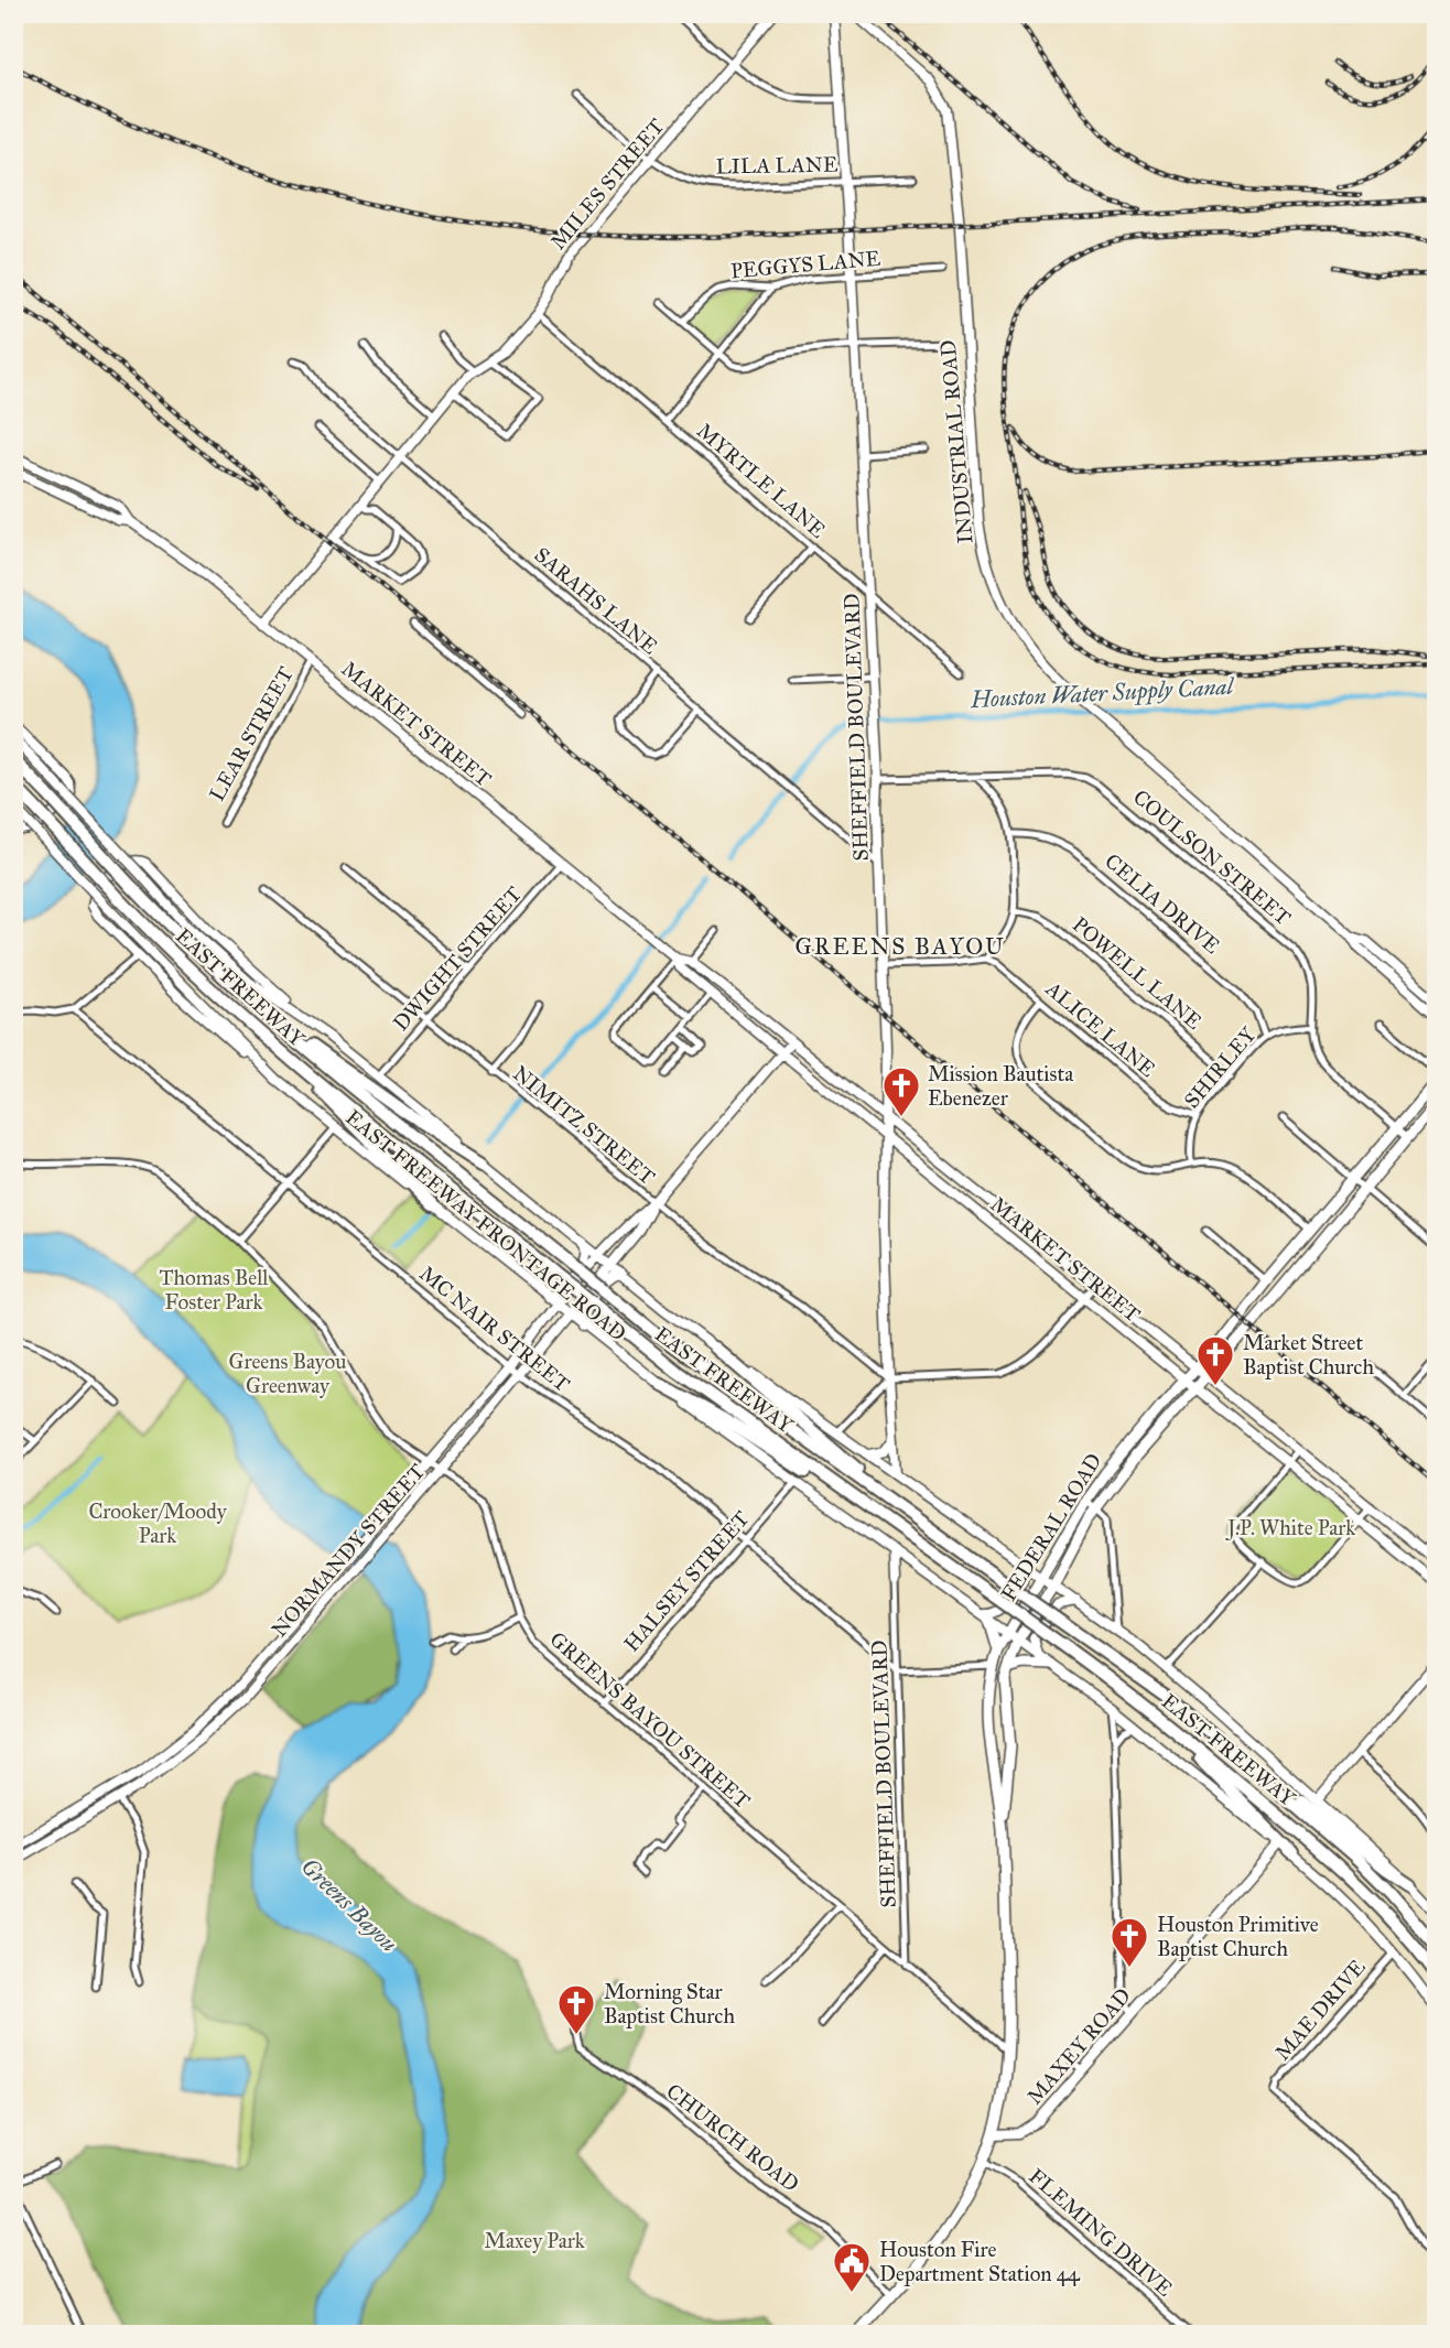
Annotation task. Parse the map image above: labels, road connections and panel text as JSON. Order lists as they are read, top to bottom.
{
  "streets": {
    "highway": ["EAST FREEWAY"],
    "main road": [
      "MILES STREET",
      "INDUSTRIAL ROAD",
      "MARKET STREET",
      "SHEFFIELD BOULEVARD",
      "EAST FREEWAY FRONTAGE ROAD",
      "FEDERAL ROAD",
      "NORMANDY STREET",
      "MAXEY ROAD"
    ],
    "street": [
      "LILA LANE",
      "PEGGYS LANE",
      "MYRTLE LANE",
      "SARAHS LANE",
      "LEAR STREET",
      "COULSON STREET",
      "CELIA DRIVE",
      "DWIGHT STREET",
      "POWELL LANE",
      "ALICE LANE",
      "SHIRLEY",
      "NIMITZ STREET",
      "MC NAIR STREET",
      "HALSEY STREET",
      "GREENS BAYOU STREET",
      "MAE DRIVE",
      "CHURCH ROAD",
      "FLEMING DRIVE"
    ]
  },
  "crossings": [
    ["LILA LANE", "MILES STREET"],
    ["LILA LANE", "SHEFFIELD BOULEVARD"],
    ["MILES STREET", "MYRTLE LANE"],
    ["MILES STREET", "SARAHS LANE"],
    ["MILES STREET", "MARKET STREET"],
    ["PEGGYS LANE", "SHEFFIELD BOULEVARD"],
    ["MYRTLE LANE", "SHEFFIELD BOULEVARD"],
    ["SARAHS LANE", "SHEFFIELD BOULEVARD"],
    ["MARKET STREET", "SHEFFIELD BOULEVARD"],
    ["MARKET STREET", "LEAR STREET"],
    ["MARKET STREET", "DWIGHT STREET"],
    ["MARKET STREET", "FEDERAL ROAD"],
    ["MARKET STREET", "NORMANDY STREET"],
    ["SHEFFIELD BOULEVARD", "COULSON STREET"],
    ["SHEFFIELD BOULEVARD", "NIMITZ STREET"],
    ["SHEFFIELD BOULEVARD", "EAST FREEWAY FRONTAGE ROAD"],
    ["SHEFFIELD BOULEVARD", "MC NAIR STREET"],
    ["SHEFFIELD BOULEVARD", "GREENS BAYOU STREET"],
    ["COULSON STREET", "SHIRLEY"],
    ["COULSON STREET", "FEDERAL ROAD"],
    ["CELIA DRIVE", "SHIRLEY"],
    ["DWIGHT STREET", "NIMITZ STREET"],
    ["POWELL LANE", "SHIRLEY"],
    ["ALICE LANE", "SHIRLEY"],
    ["NIMITZ STREET", "NORMANDY STREET"],
    ["EAST FREEWAY FRONTAGE ROAD", "FEDERAL ROAD"],
    ["EAST FREEWAY FRONTAGE ROAD", "NORMANDY STREET"],
    ["EAST FREEWAY FRONTAGE ROAD", "HALSEY STREET"],
    ["EAST FREEWAY FRONTAGE ROAD", "MAE DRIVE"],
    ["EAST FREEWAY FRONTAGE ROAD", "MAXEY ROAD"],
    ["MC NAIR STREET", "NORMANDY STREET"],
    ["MC NAIR STREET", "HALSEY STREET"],
    ["FEDERAL ROAD", "GREENS BAYOU STREET"],
    ["FEDERAL ROAD", "MAXEY ROAD"],
    ["NORMANDY STREET", "GREENS BAYOU STREET"],
    ["HALSEY STREET", "GREENS BAYOU STREET"]
  ],
  "districts": ["GREENS BAYOU"],
  "water": ["Houston Water Supply Canal", "Greens Bayou"],
  "parks": [
    "Thomas Bell Foster Park",
    "Greens Bayou Greenway",
    "Crooker/Moody Park",
    "J.P. White Park",
    "Maxey Park"
  ],
  "places": {
    "church": [
      "Mission Bautista Ebenezer",
      "Market Street Baptist Church",
      "Houston Primitive Baptist Church",
      "Morning Star Baptist Church"
    ],
    "public building": ["Houston Fire Department Station 44"]
  }
}
